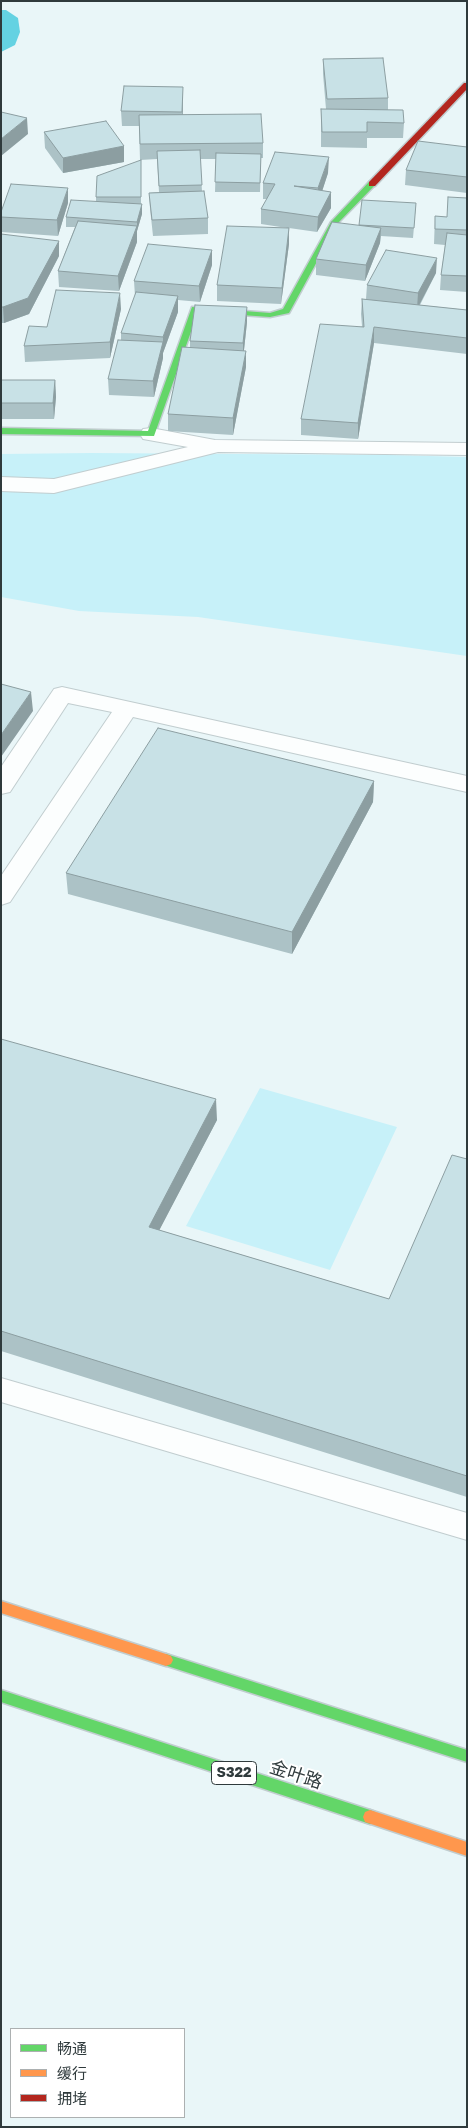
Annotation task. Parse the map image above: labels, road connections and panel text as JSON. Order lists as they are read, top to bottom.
{
  "streets": {
    "street": ["S322", "金叶路"]
  },
  "legend": ["畅通", "缓行", "拥堵"]
}
